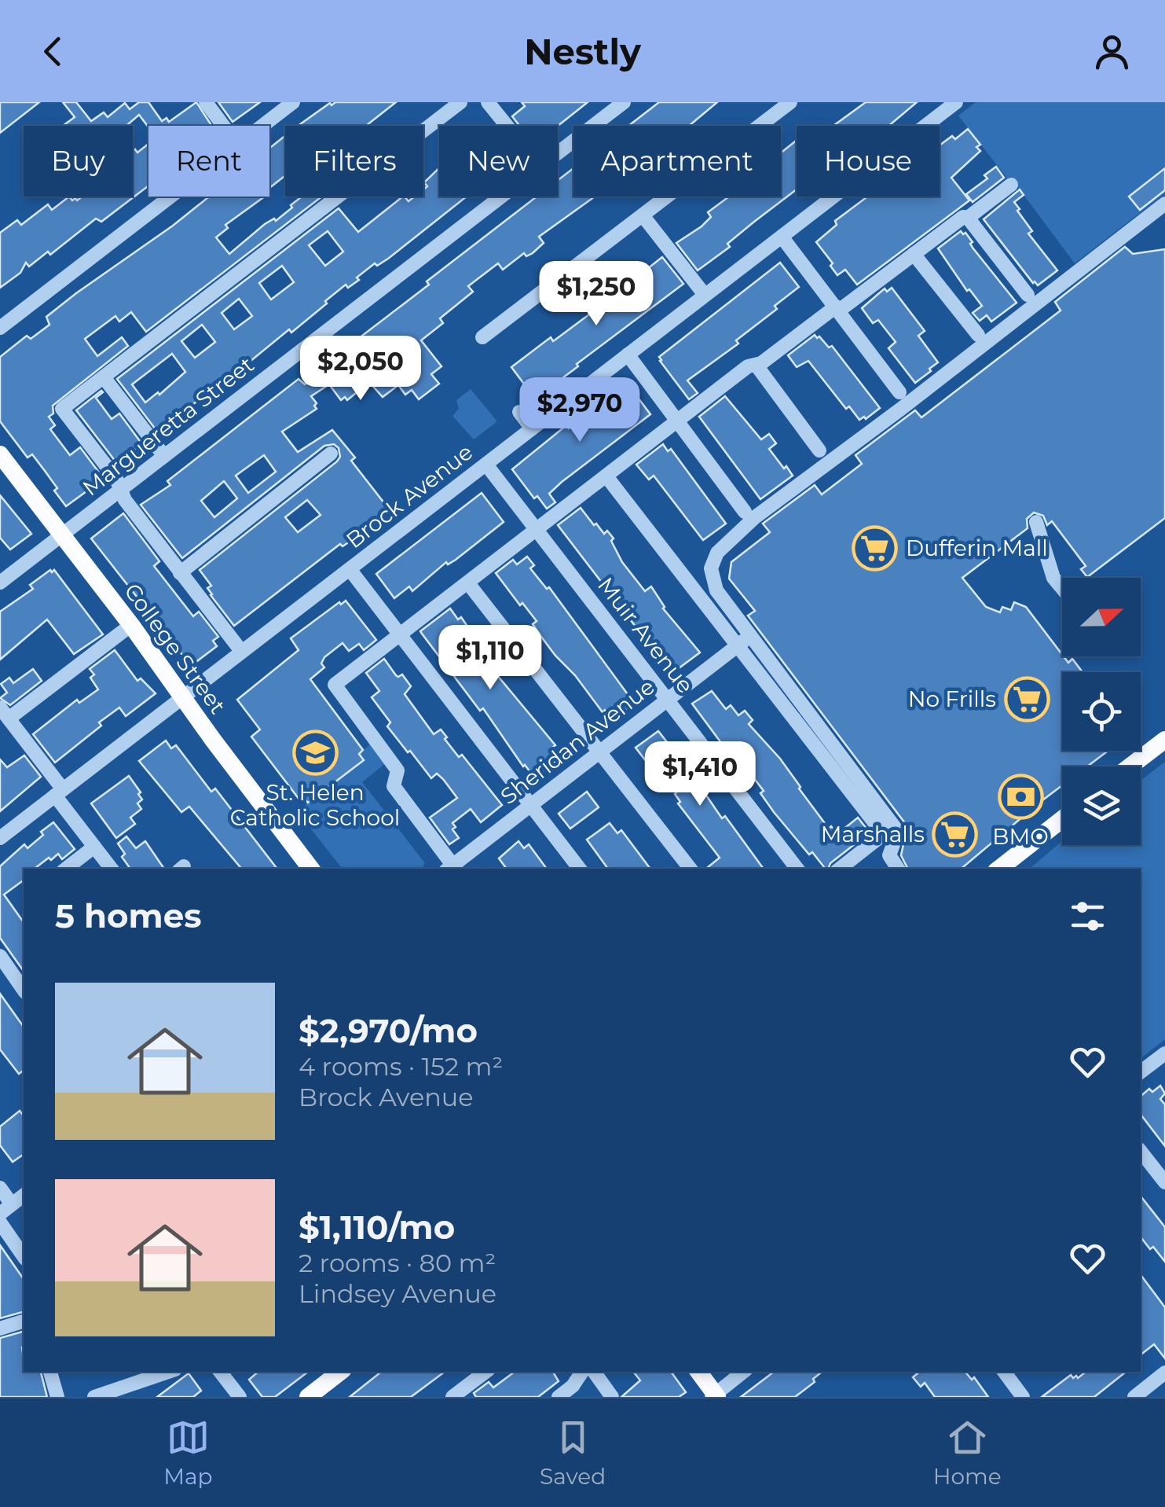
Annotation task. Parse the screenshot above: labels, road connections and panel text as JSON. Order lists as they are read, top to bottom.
{
  "streets": {
    "main road": ["College Street"],
    "street": [
      "Margueretta Street",
      "Brock Avenue",
      "Muir Avenue",
      "Sheridan Avenue"
    ]
  },
  "crossings": [
    ["Margueretta Street", "College Street"],
    ["Brock Avenue", "Muir Avenue"],
    ["Brock Avenue", "College Street"],
    ["Muir Avenue", "Sheridan Avenue"]
  ],
  "places": {
    "supermarket": ["Dufferin Mall", "No Frills", "Marshalls"],
    "school or university": ["St. Helen Catholic School"],
    "bank": ["BMO"]
  },
  "north": "right",
  "page": {
    "header": "Nestly",
    "chip": [
      "Buy",
      "Rent",
      "Filters",
      "New",
      "Apartment",
      "House"
    ],
    "price": [
      "$1,250",
      "$2,050",
      "$2,970",
      "$1,110",
      "$1,410"
    ],
    "heading": "5 homes",
    "list": [
      {
        "name": "$2,970/mo",
        "note": "4 rooms · 152 m² · Brock Avenue"
      },
      {
        "name": "$1,110/mo",
        "note": "2 rooms · 80 m² · Lindsey Avenue"
      }
    ],
    "tabs": ["Map", "Saved", "Home"]
  }
}
